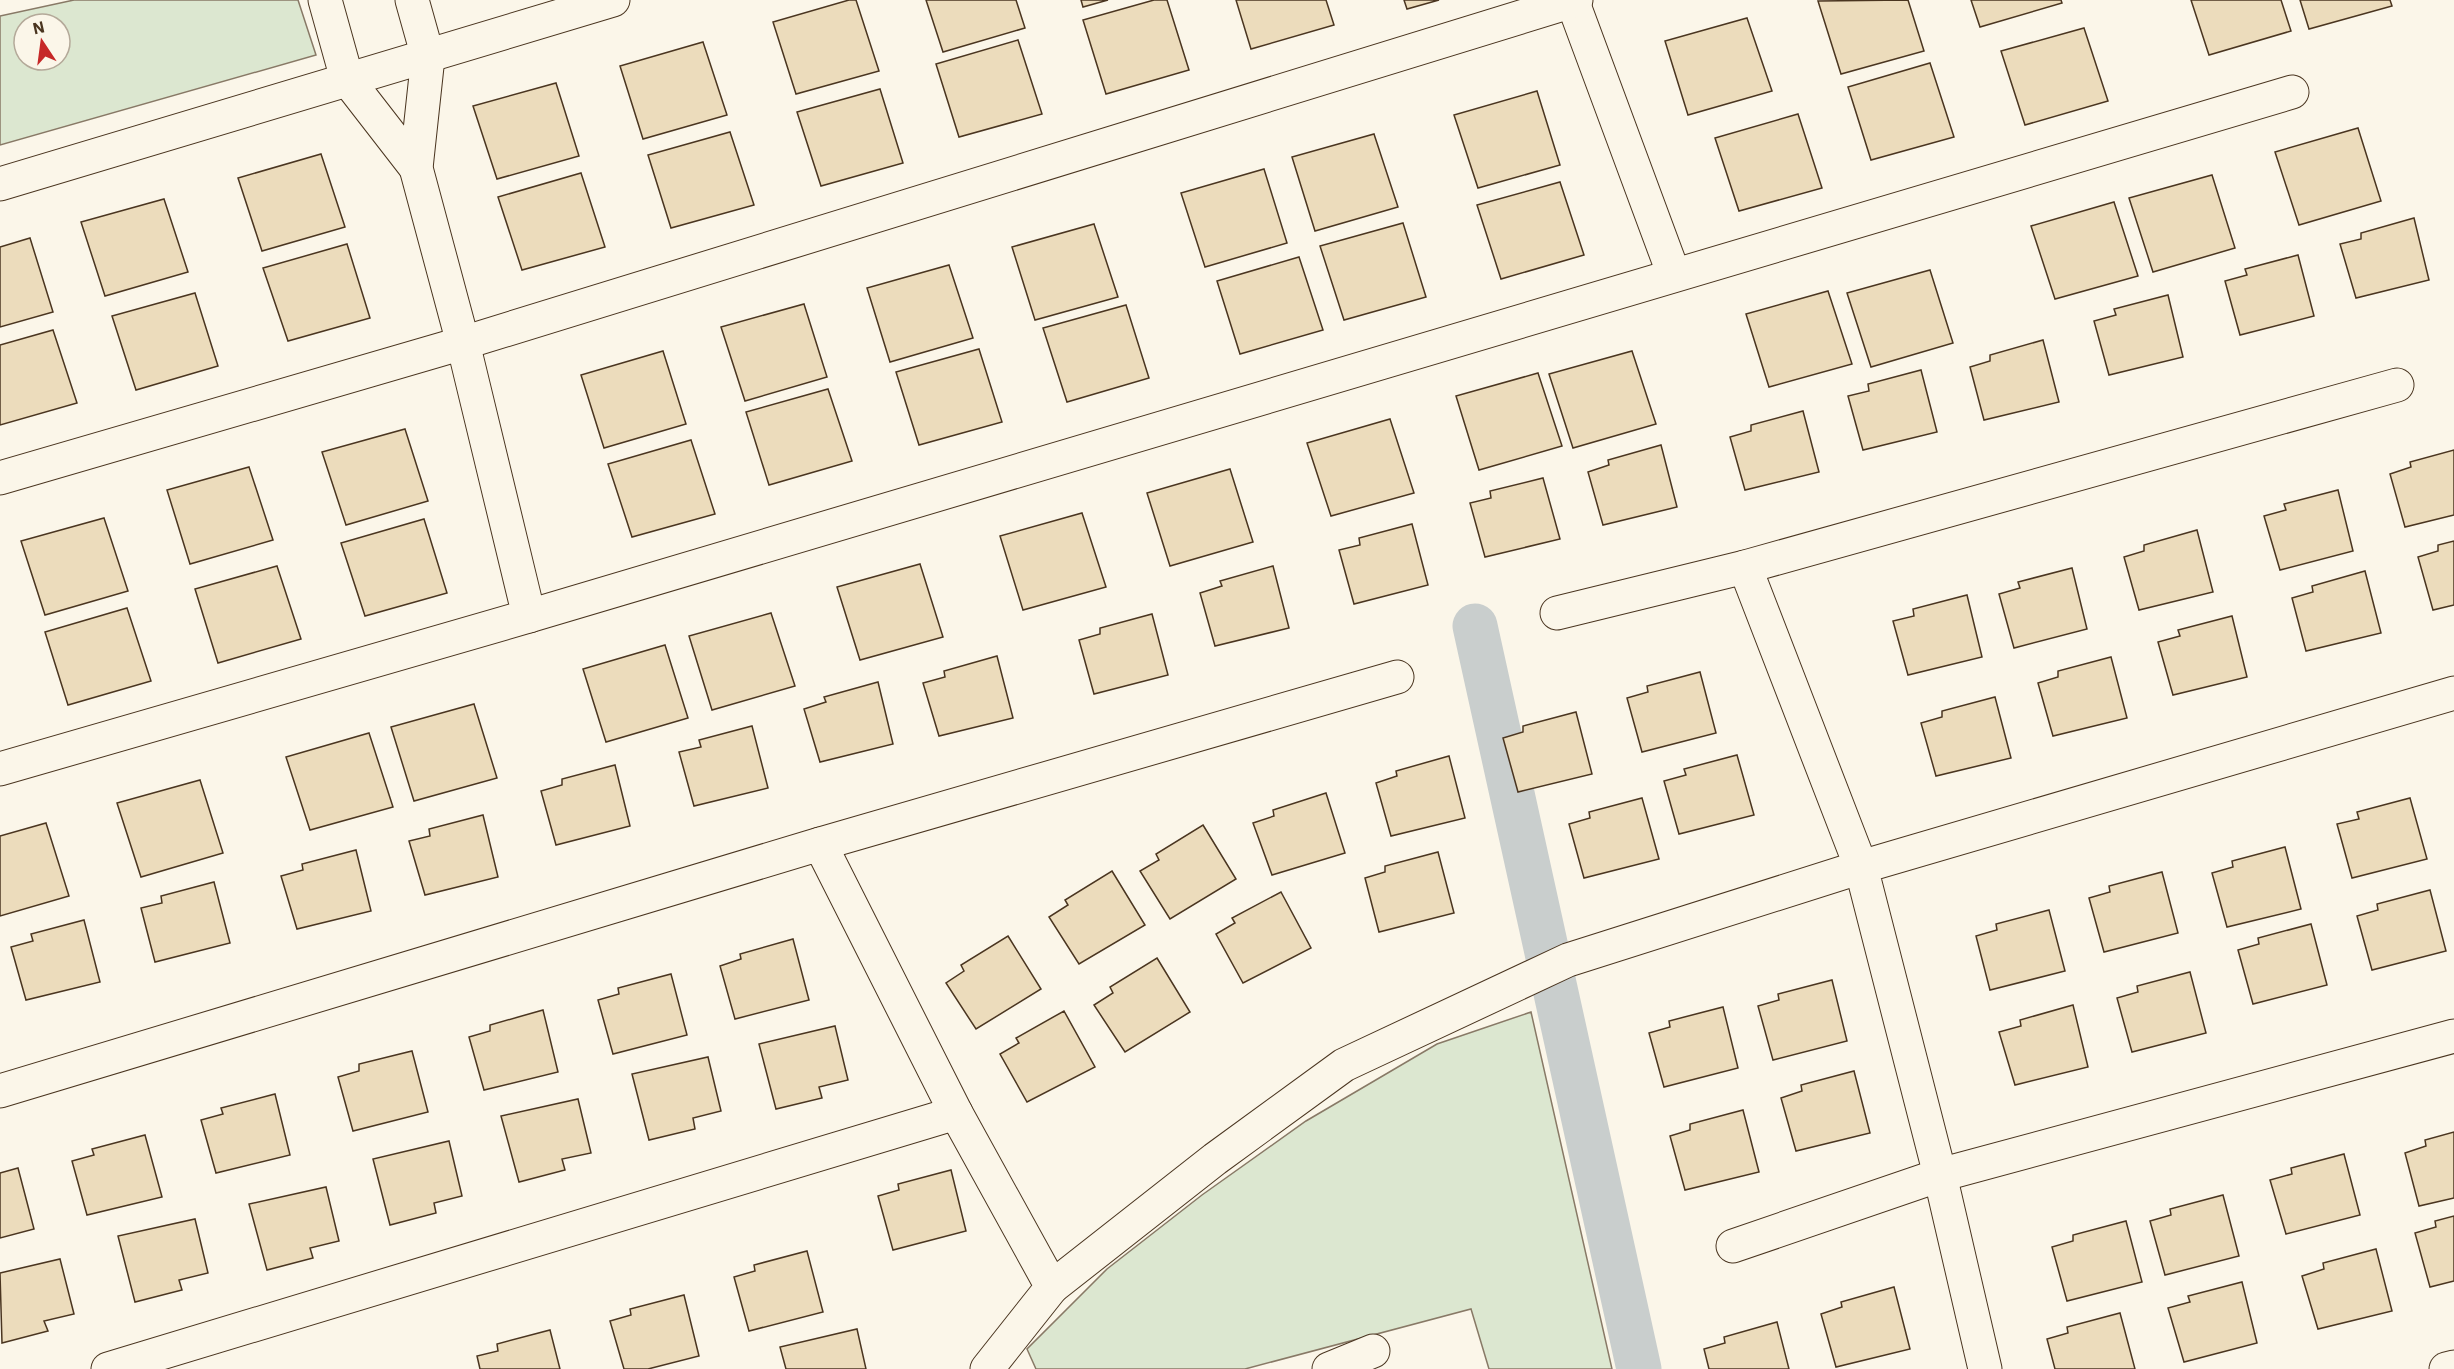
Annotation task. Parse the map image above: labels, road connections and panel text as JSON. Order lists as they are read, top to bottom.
{
  "north": "top"
}
